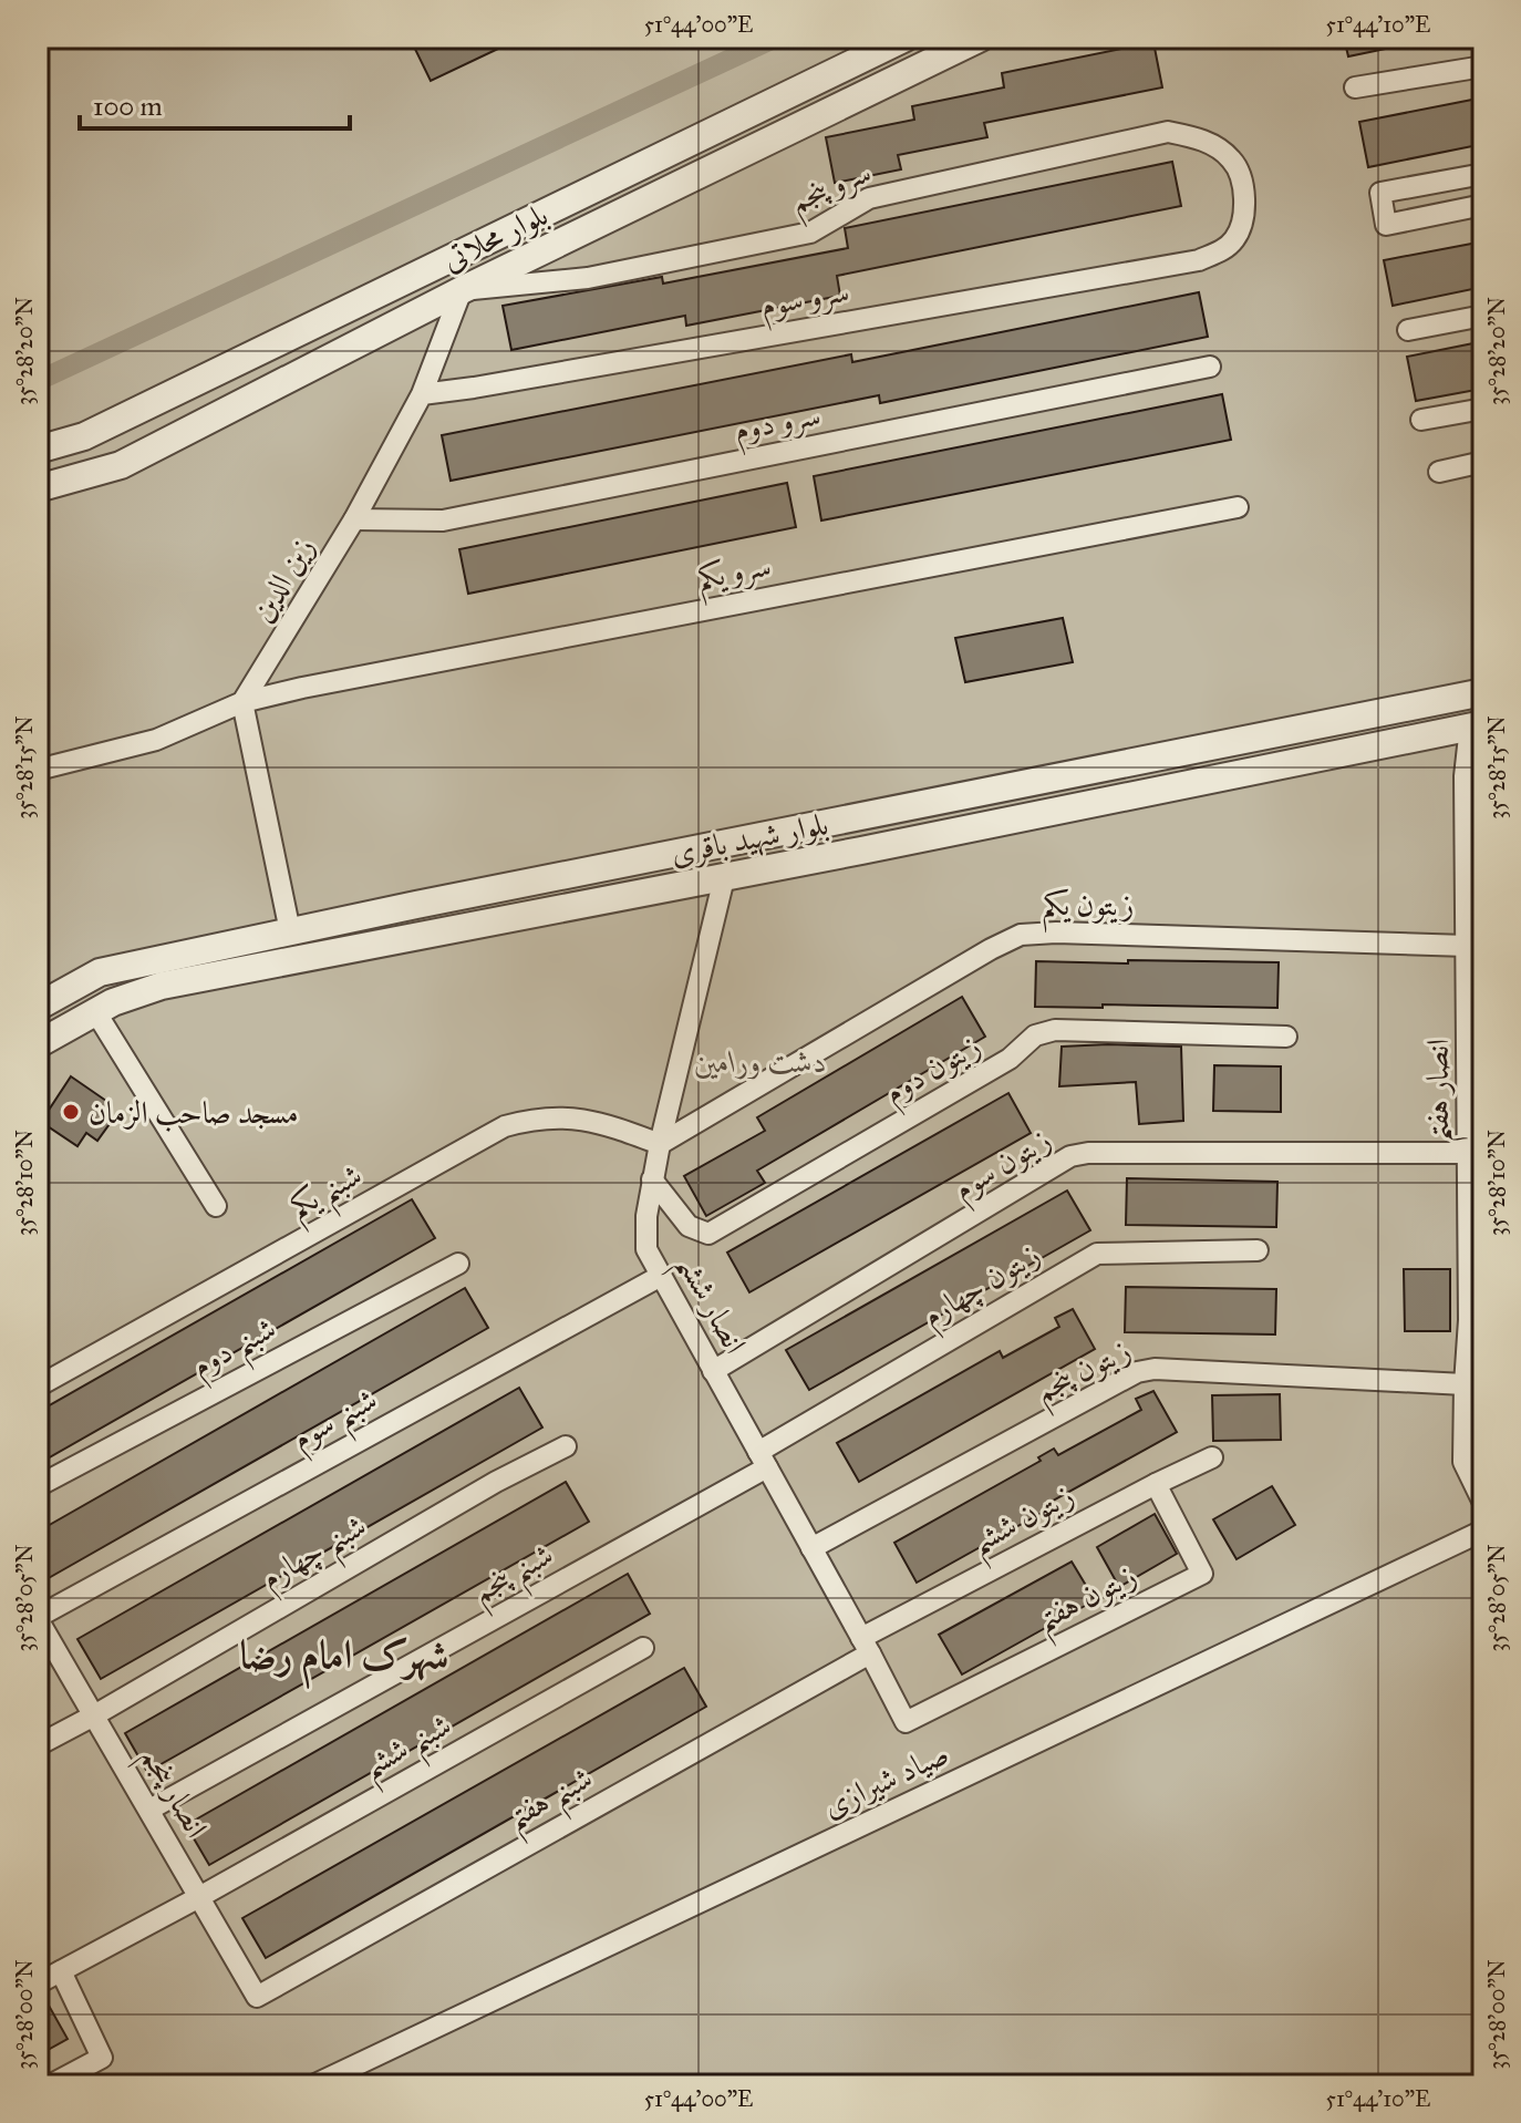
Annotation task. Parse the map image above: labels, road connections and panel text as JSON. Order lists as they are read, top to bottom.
{
  "streets": {
    "street": [
      "سرو پنجم",
      "بلوار محلاتی",
      "سرو سوم",
      "سرو دوم",
      "سرو یکم",
      "زین الدین",
      "بلوار شهید باقری",
      "زیتون یکم",
      "زیتون دوم",
      "انصار هفتم",
      "زیتون سوم",
      "شبنم یکم",
      "زیتون چهارم",
      "انصار ششم",
      "شبنم دوم",
      "زیتون پنجم",
      "شبنم سوم",
      "زیتون ششم",
      "شبنم چهارم",
      "شبنم پنجم",
      "زیتون هفتم",
      "شبنم ششم",
      "صیاد شیرازی",
      "انصار پنجم",
      "شبنم هفتم"
    ]
  },
  "crossings": [
    ["سرو پنجم", "بلوار محلاتی"],
    ["سرو پنجم", "سرو سوم"],
    ["سرو پنجم", "زین الدین"],
    ["بلوار محلاتی", "زین الدین"],
    ["سرو سوم", "زین الدین"],
    ["سرو دوم", "زین الدین"],
    ["سرو یکم", "زین الدین"],
    ["بلوار شهید باقری", "انصار هفتم"],
    ["بلوار شهید باقری", "انصار ششم"],
    ["زیتون یکم", "انصار هفتم"],
    ["زیتون یکم", "شبنم یکم"],
    ["زیتون یکم", "انصار ششم"],
    ["زیتون دوم", "انصار ششم"],
    ["انصار هفتم", "زیتون سوم"],
    ["انصار هفتم", "زیتون پنجم"],
    ["زیتون سوم", "انصار ششم"],
    ["شبنم یکم", "انصار ششم"],
    ["زیتون چهارم", "انصار ششم"],
    ["زیتون چهارم", "شبنم پنجم"],
    ["انصار ششم", "زیتون پنجم"],
    ["انصار ششم", "شبنم سوم"],
    ["انصار ششم", "زیتون ششم"],
    ["انصار ششم", "شبنم پنجم"],
    ["انصار ششم", "زیتون هفتم"],
    ["انصار ششم", "شبنم هفتم"],
    ["شبنم سوم", "انصار پنجم"],
    ["زیتون ششم", "زیتون هفتم"],
    ["زیتون ششم", "شبنم هفتم"],
    ["شبنم چهارم", "انصار پنجم"],
    ["شبنم پنجم", "انصار پنجم"],
    ["شبنم ششم", "انصار پنجم"],
    ["انصار پنجم", "شبنم هفتم"]
  ],
  "districts": ["شهرک امام رضا"],
  "parks": ["دشت ورامین"],
  "places": ["مسجد صاحب الزمان"],
  "scale_bar": "100 m",
  "coordinates": [
    "51°44'00\"E",
    "51°44'10\"E",
    "35°28'20\"N",
    "35°28'15\"N",
    "35°28'10\"N",
    "35°28'05\"N",
    "35°28'00\"N"
  ]
}
